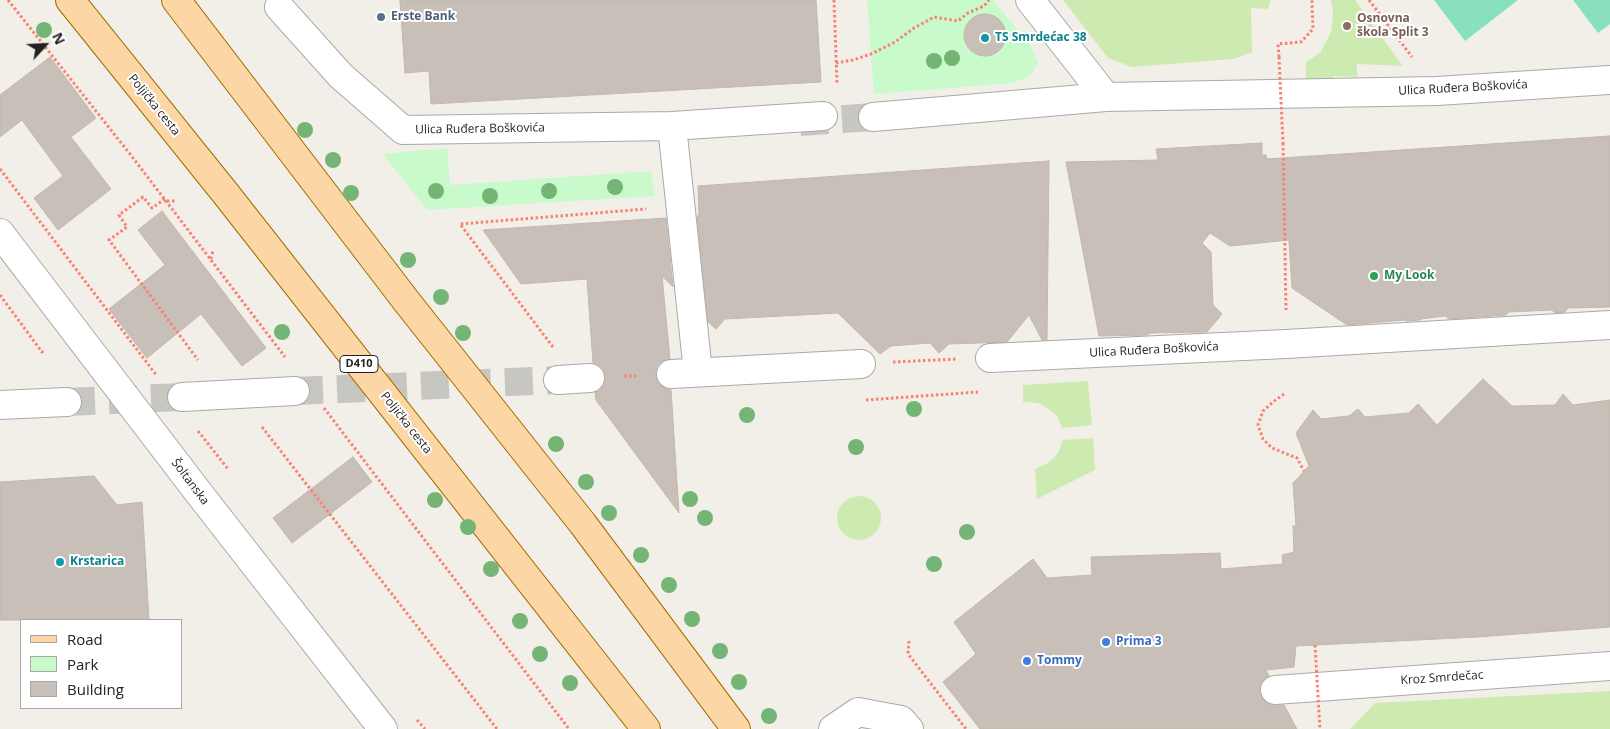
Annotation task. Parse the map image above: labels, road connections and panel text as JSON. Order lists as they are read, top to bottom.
{
  "streets": {
    "main road": ["Poljička cesta", "D410"],
    "street": ["Ulica Ruđera Boškovića", "Šoltanska", "Kroz Smrdečac"]
  },
  "places": [
    "Erste Bank",
    "Osnovna škola Split 3",
    "TS Smrdećac 38",
    "My Look",
    "Krstarica",
    "Prima 3",
    "Tommy"
  ],
  "legend": ["Road", "Park", "Building"],
  "north": "top right"
}
